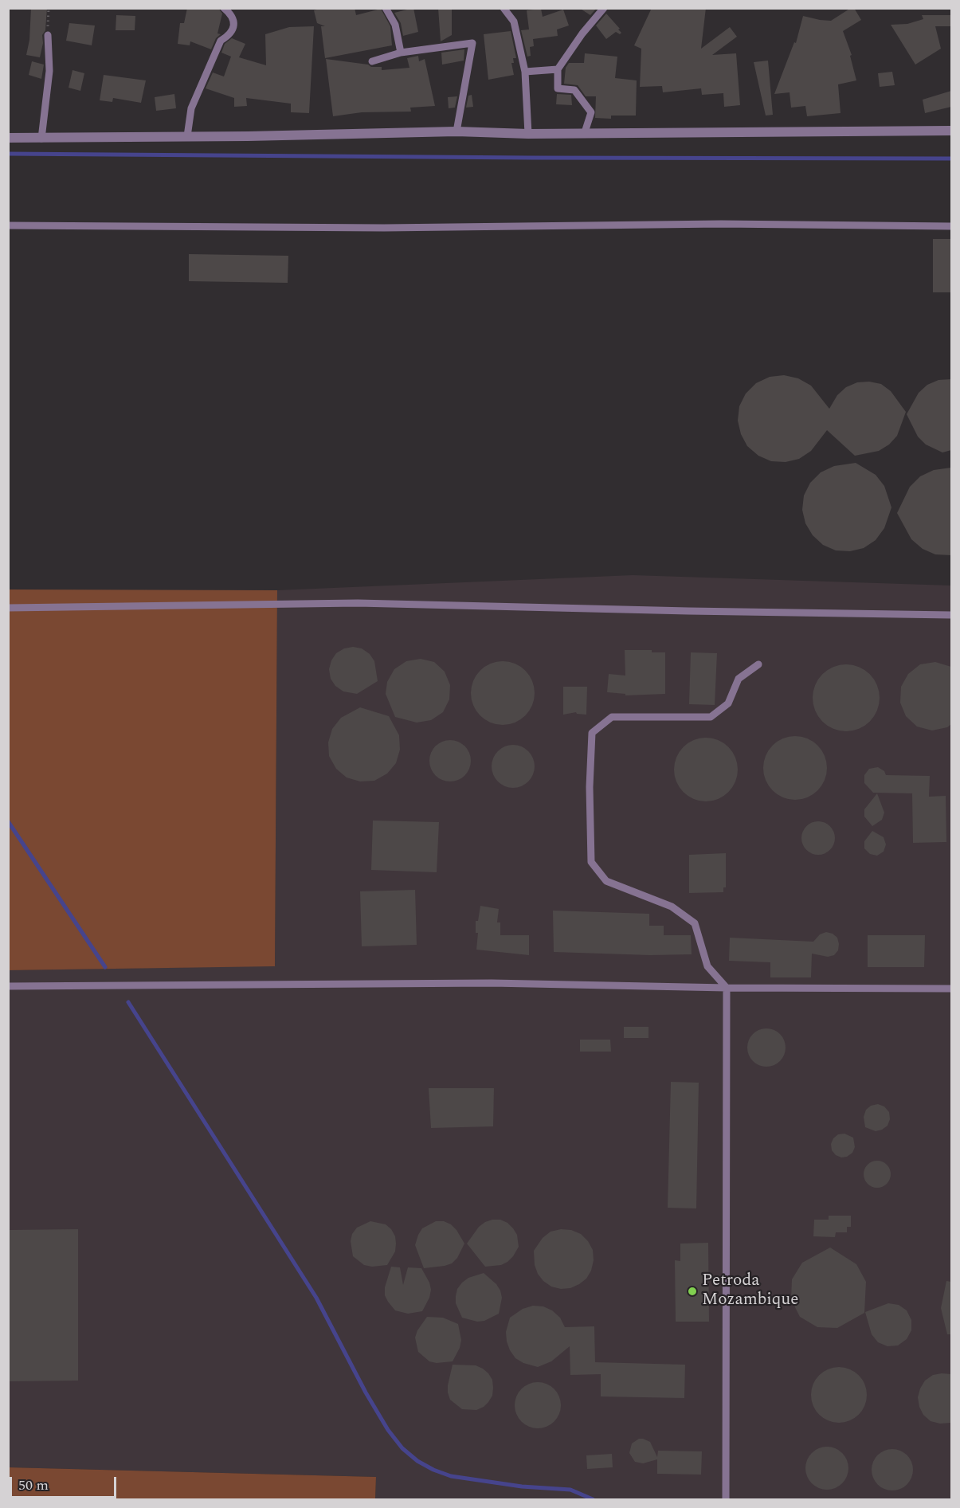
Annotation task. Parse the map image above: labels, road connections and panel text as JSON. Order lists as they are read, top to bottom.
{
  "places": ["Petroda Mozambique"],
  "scale_bar": "50 m"
}
